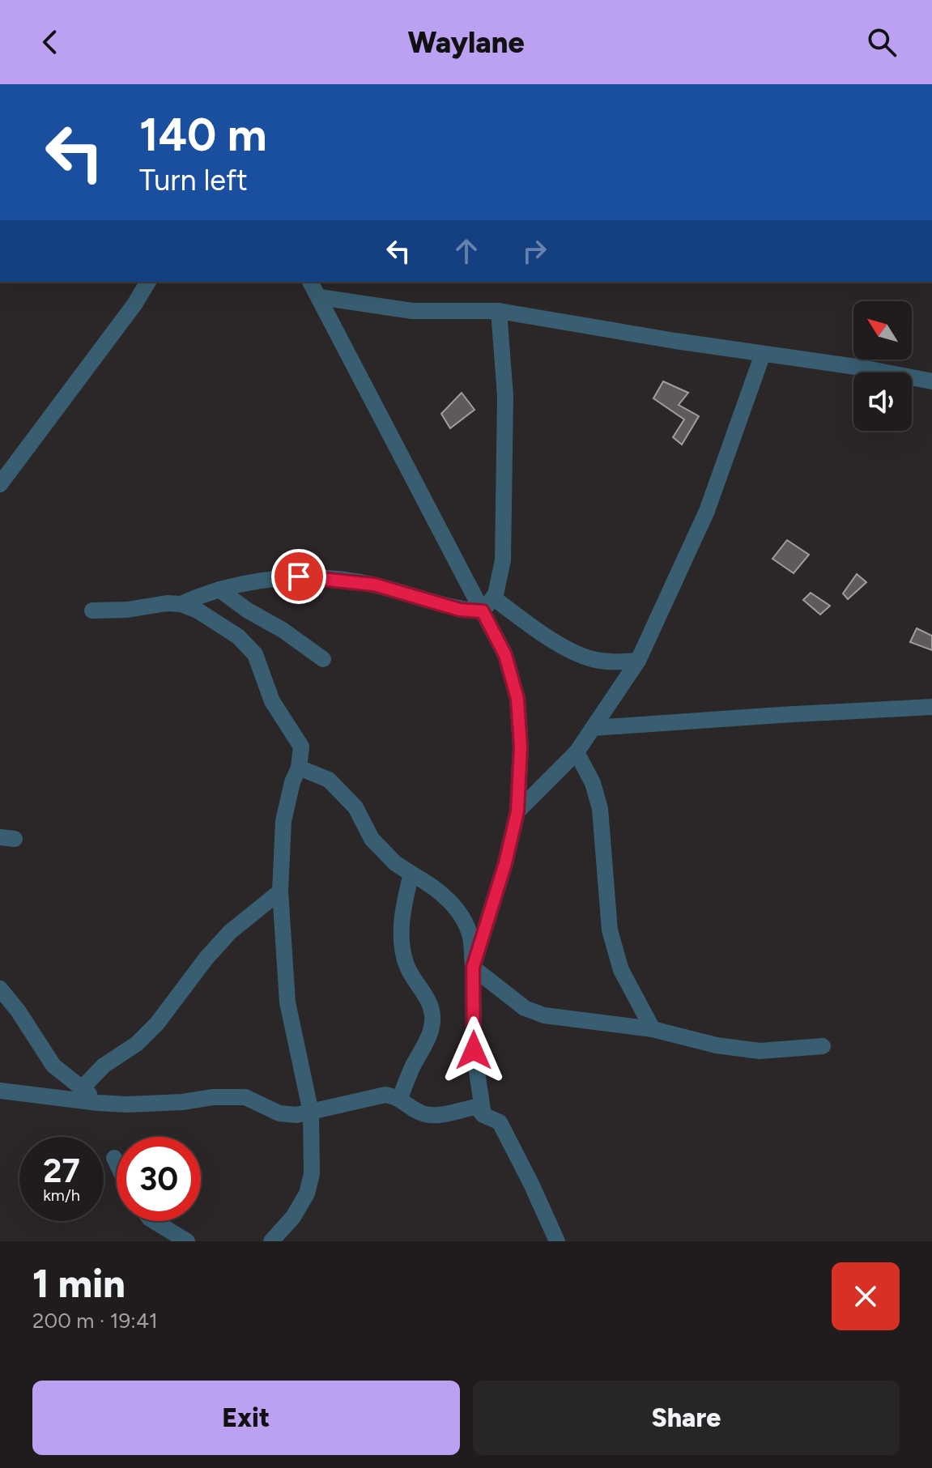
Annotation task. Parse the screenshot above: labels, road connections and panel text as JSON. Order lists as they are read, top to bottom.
{
  "north": "top left",
  "page": {
    "header": "Waylane",
    "turn": ["140 m", "Turn left"],
    "speed": "27 km/h",
    "limit": "30",
    "heading": ["1 min", "200 m · 19:41"],
    "buttons": ["Exit", "Share"]
  }
}
